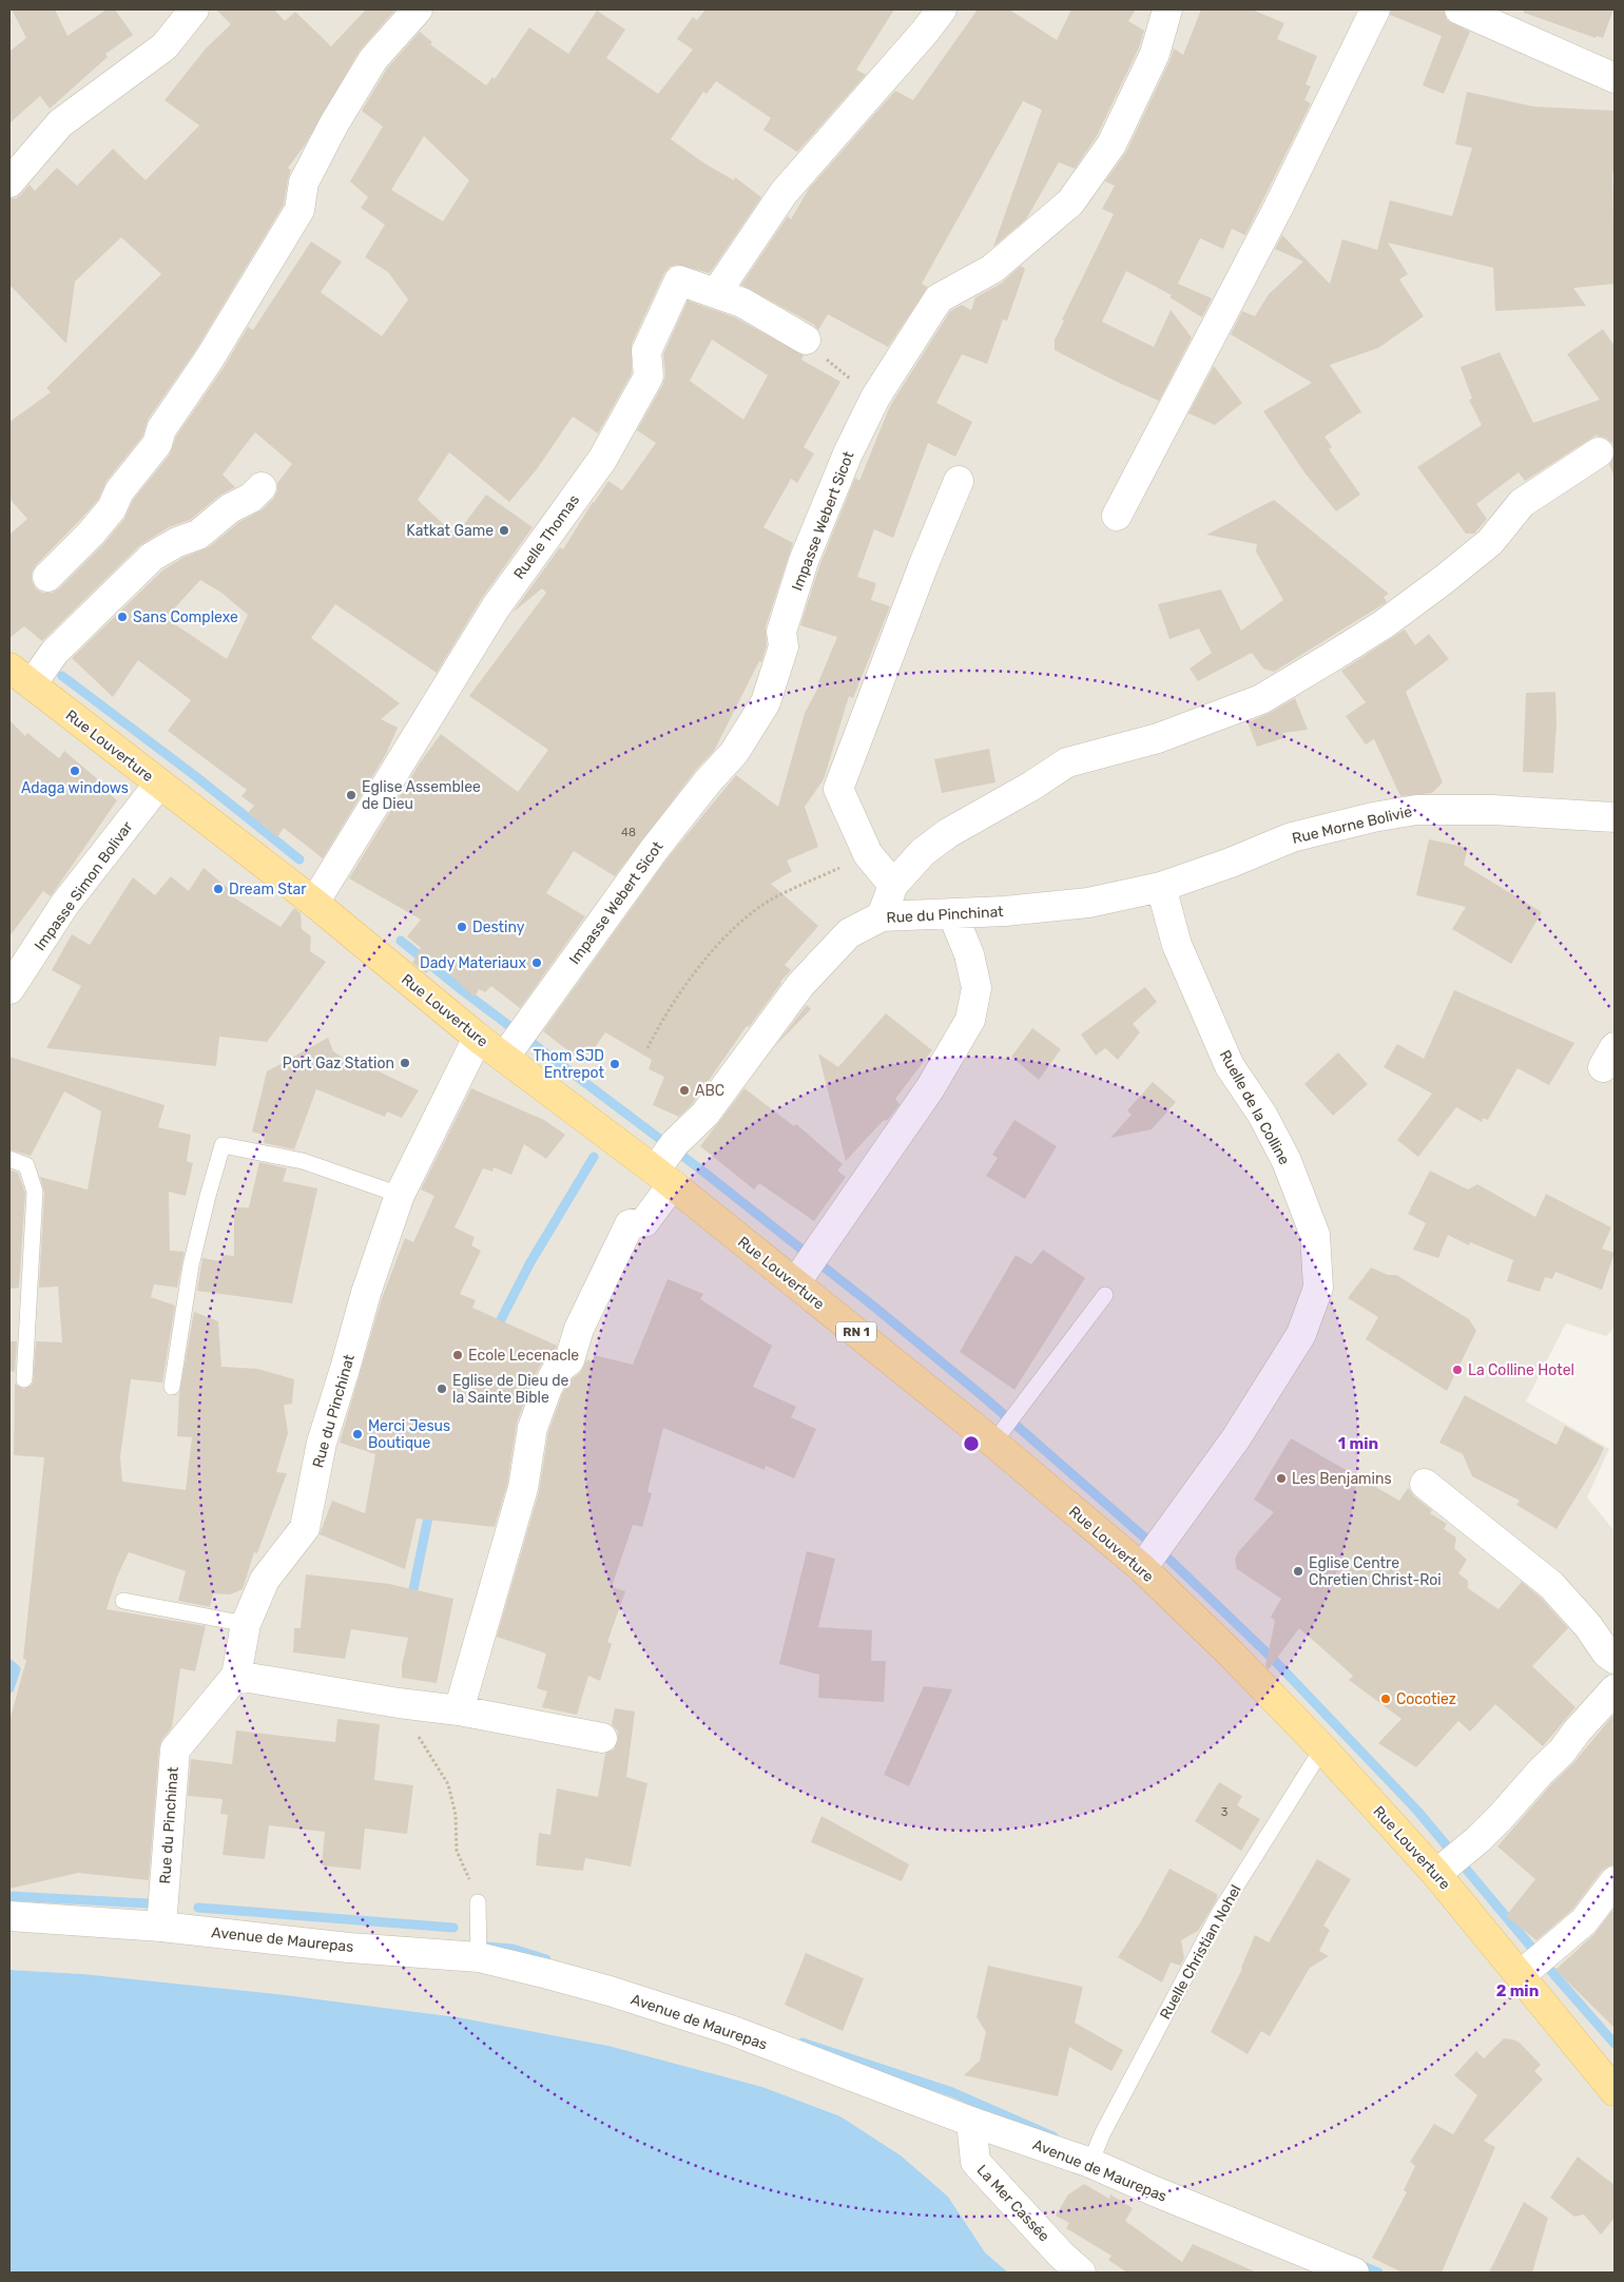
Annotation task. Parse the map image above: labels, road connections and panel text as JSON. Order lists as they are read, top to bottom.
{
  "streets": {
    "main road": ["Rue Louverture", "RN 1"],
    "street": [
      "Impasse Webert Sicot",
      "Ruelle Thomas",
      "Rue Morne Bolivie",
      "Impasse Simon Bolivar",
      "Rue du Pinchinat",
      "Ruelle de la Colline",
      "Avenue de Maurepas",
      "La Mer Cassée"
    ],
    "lane": ["Ruelle Christian Nohel"]
  },
  "crossings": [
    ["Impasse Webert Sicot", "Rue Louverture"],
    ["Ruelle Thomas", "Rue Louverture"],
    ["Rue Louverture", "Impasse Simon Bolivar"],
    ["Rue Louverture", "Rue du Pinchinat"],
    ["Rue Louverture", "Ruelle de la Colline"],
    ["Rue Louverture", "Ruelle Christian Nohel"],
    ["Rue Morne Bolivie", "Rue du Pinchinat"],
    ["Rue Morne Bolivie", "Ruelle de la Colline"],
    ["Rue du Pinchinat", "Ruelle de la Colline"],
    ["Rue du Pinchinat", "Avenue de Maurepas"],
    ["Avenue de Maurepas", "Ruelle Christian Nohel"],
    ["Avenue de Maurepas", "La Mer Cassée"]
  ],
  "places": [
    "Katkat Game",
    "Sans Complexe",
    "Adaga windows",
    "Eglise Assemblee de Dieu",
    "Dream Star",
    "Destiny",
    "Dady Materiaux",
    "Port Gaz Station",
    "Thom SJD Entrepot",
    "ABC",
    "Ecole Lecenacle",
    "La Colline Hotel",
    "Eglise de Dieu de la Sainte Bible",
    "Merci Jesus Boutique",
    "Les Benjamins",
    "Eglise Centre Chretien Christ-Roi",
    "Cocotiez"
  ],
  "house_numbers": ["48", "3"],
  "rings": ["1 min", "2 min"]
}
